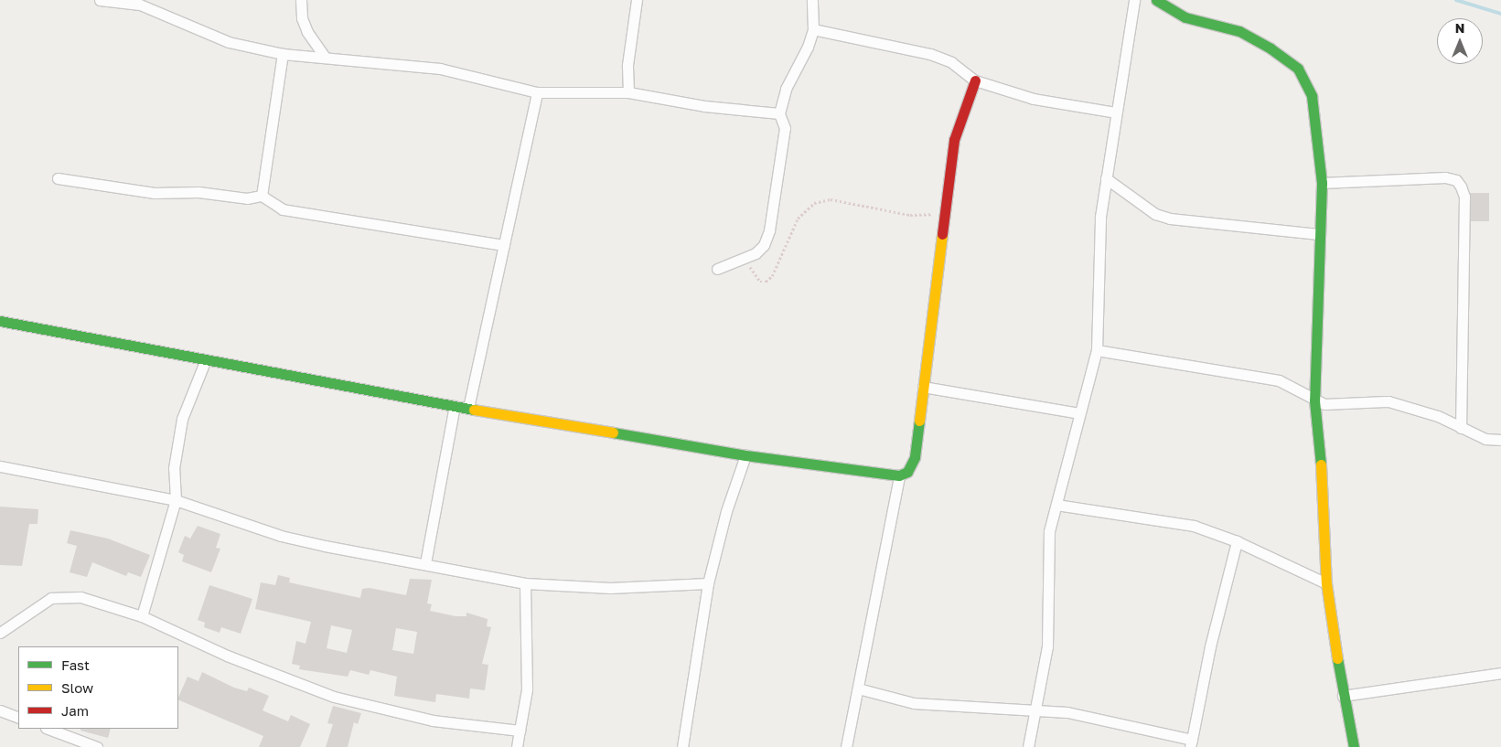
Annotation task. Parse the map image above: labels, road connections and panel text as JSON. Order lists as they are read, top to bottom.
{
  "legend": ["Fast", "Slow", "Jam"],
  "north": "top"
}
